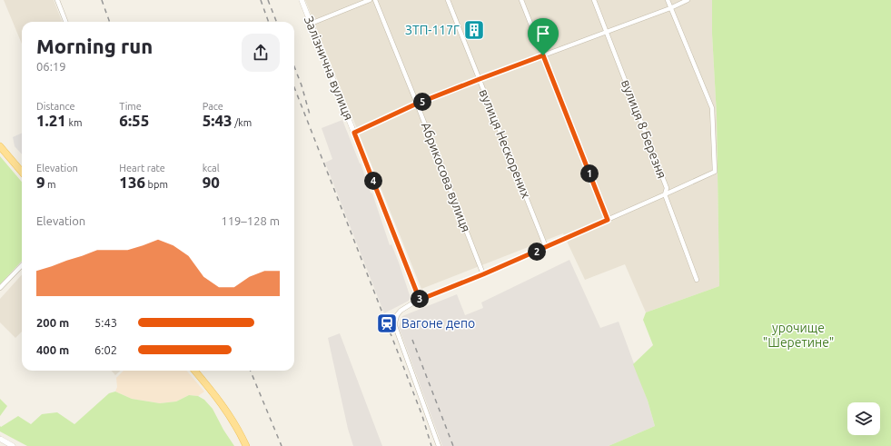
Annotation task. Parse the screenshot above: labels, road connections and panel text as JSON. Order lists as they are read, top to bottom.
{
  "streets": {
    "street": [
      "Залізнична вулиця",
      "вулиця 8 Березня",
      "вулиця Нескорених",
      "Абрикосова вулиця"
    ]
  },
  "parks": ["урочище \"Шеретине\""],
  "places": {
    "building": ["ЗТП-117Г"],
    "station": ["Вагоне депо"]
  },
  "page": {
    "heading": ["Morning run", "06:19"],
    "stats": [
      ["Distance", "1.21 km"],
      ["Time", "6:55"],
      ["Pace", "5:43 /km"],
      ["Elevation", "9 m"],
      ["Heart rate", "136 bpm"],
      ["kcal", "90"]
    ],
    "pins": [
      "5",
      "1",
      "4",
      "2",
      "3"
    ],
    "chart": ["Elevation", "119–128 m"],
    "list": [
      {
        "name": "200 m",
        "note": "5:43"
      },
      {
        "name": "400 m",
        "note": "6:02"
      }
    ]
  }
}
